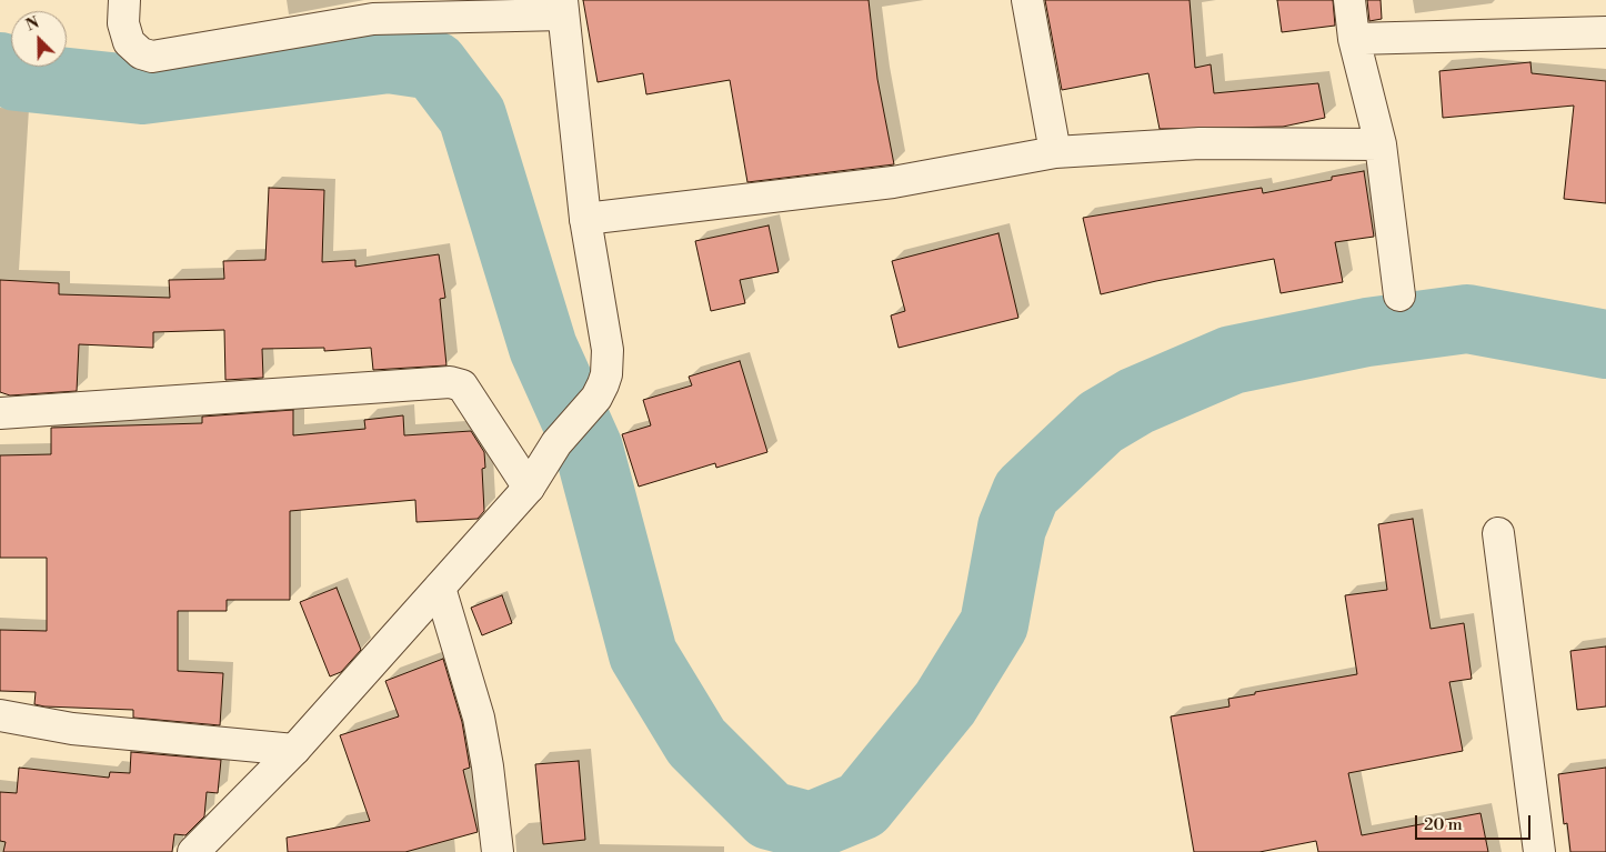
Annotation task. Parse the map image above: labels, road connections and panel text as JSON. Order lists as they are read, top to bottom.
{
  "scale_bar": "20 m",
  "north": "top left"
}
